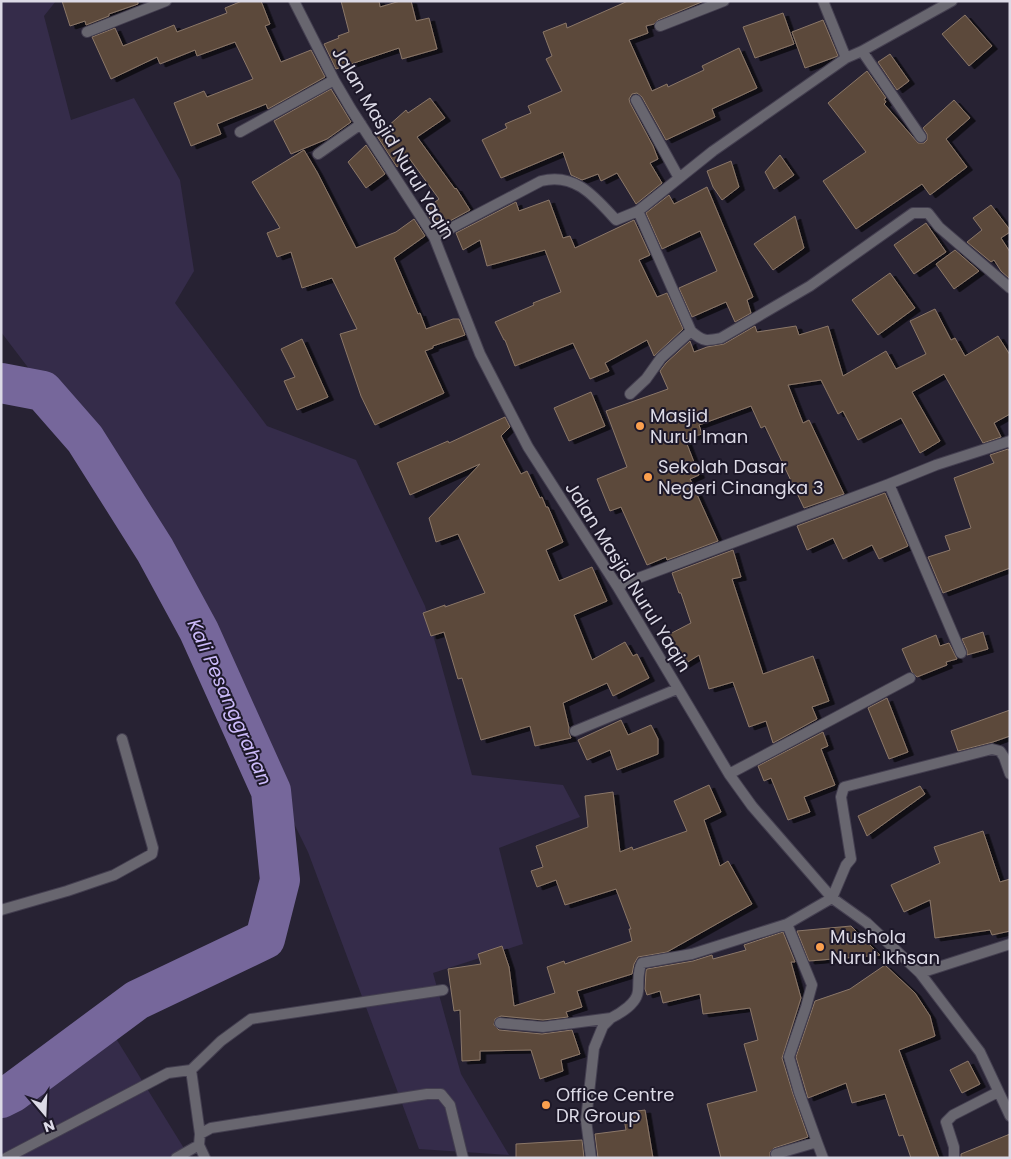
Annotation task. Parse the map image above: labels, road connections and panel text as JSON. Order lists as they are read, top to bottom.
{
  "streets": {
    "street": ["Jalan Masjid Nurul Yaqin"]
  },
  "water": ["Kali Pesanggrahan"],
  "places": [
    "Masjid Nurul Iman",
    "Sekolah Dasar Negeri Cinangka 3",
    "Mushola Nurul Ikhsan",
    "Office Centre DR Group"
  ],
  "north": "bottom"
}
